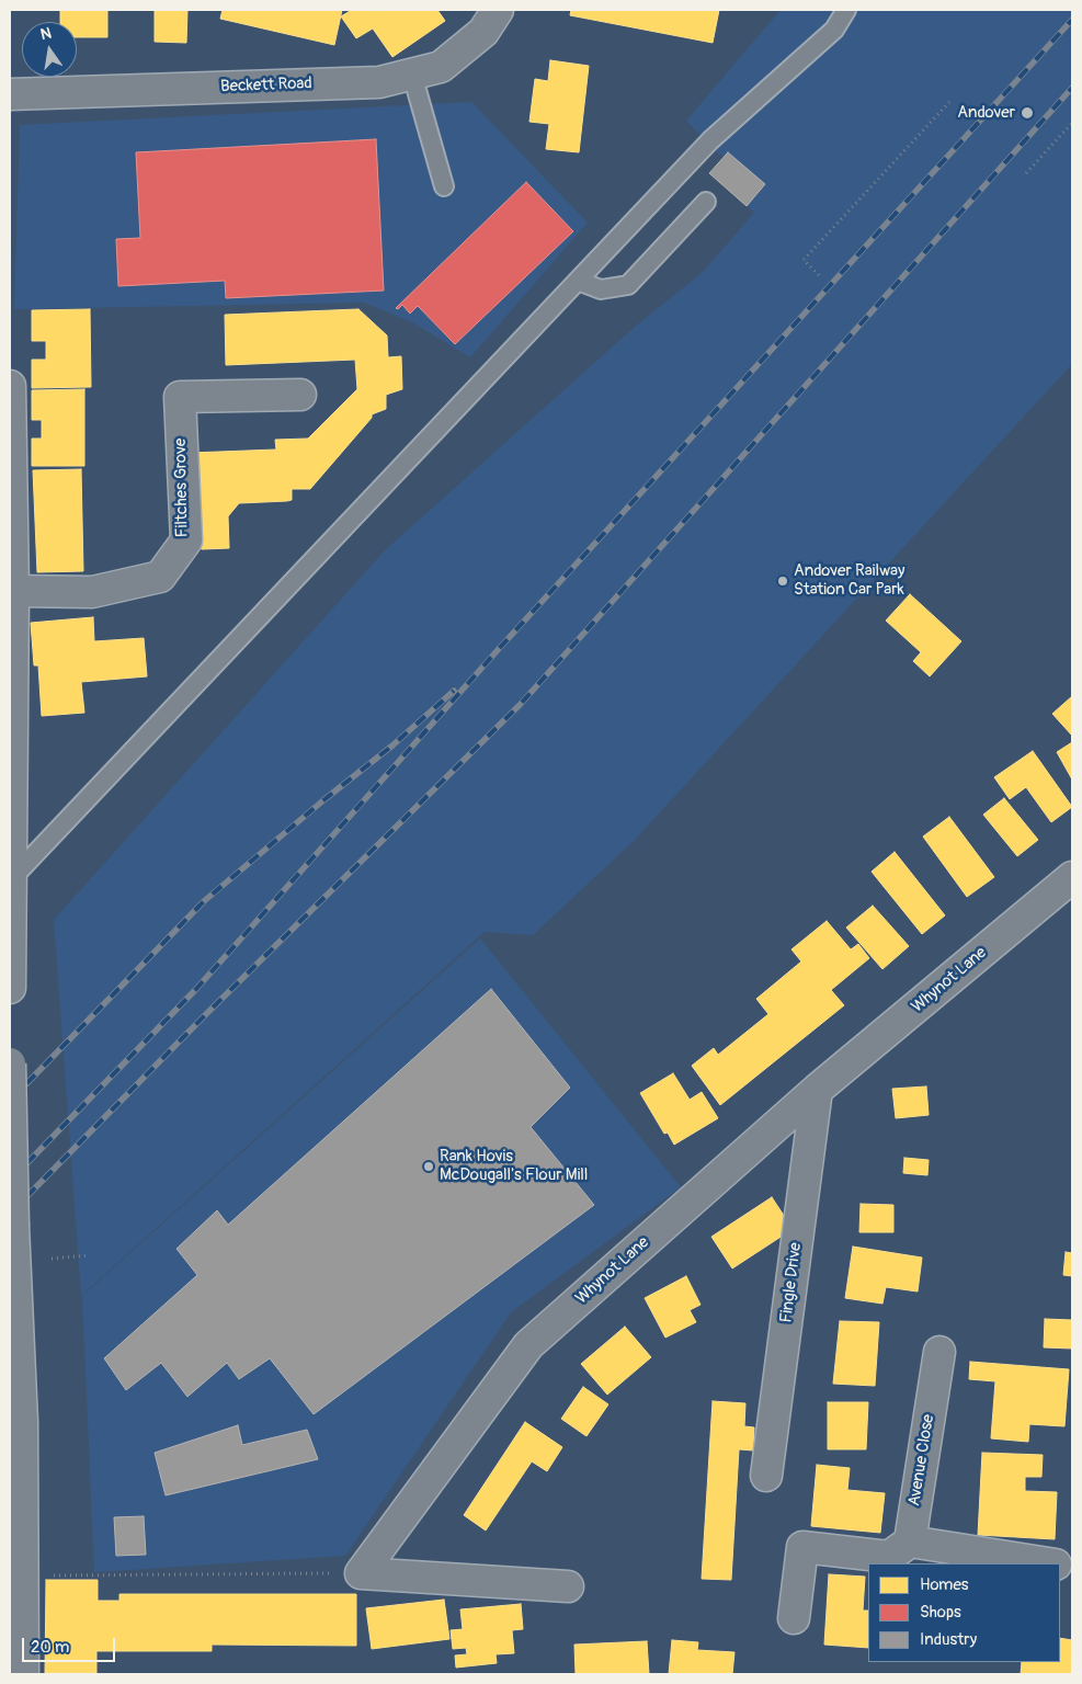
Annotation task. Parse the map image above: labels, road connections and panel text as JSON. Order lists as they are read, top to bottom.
{
  "streets": {
    "street": [
      "Beckett Road",
      "Filtches Grove",
      "Whynot Lane",
      "Fingle Drive",
      "Avenue Close"
    ]
  },
  "crossings": [
    ["Whynot Lane", "Fingle Drive"]
  ],
  "places": ["Andover", "Andover Railway Station Car Park", "Rank Hovis McDougall's Flour Mill"],
  "legend": ["Homes", "Shops", "Industry"],
  "scale_bar": "20 m",
  "north": "top"
}
